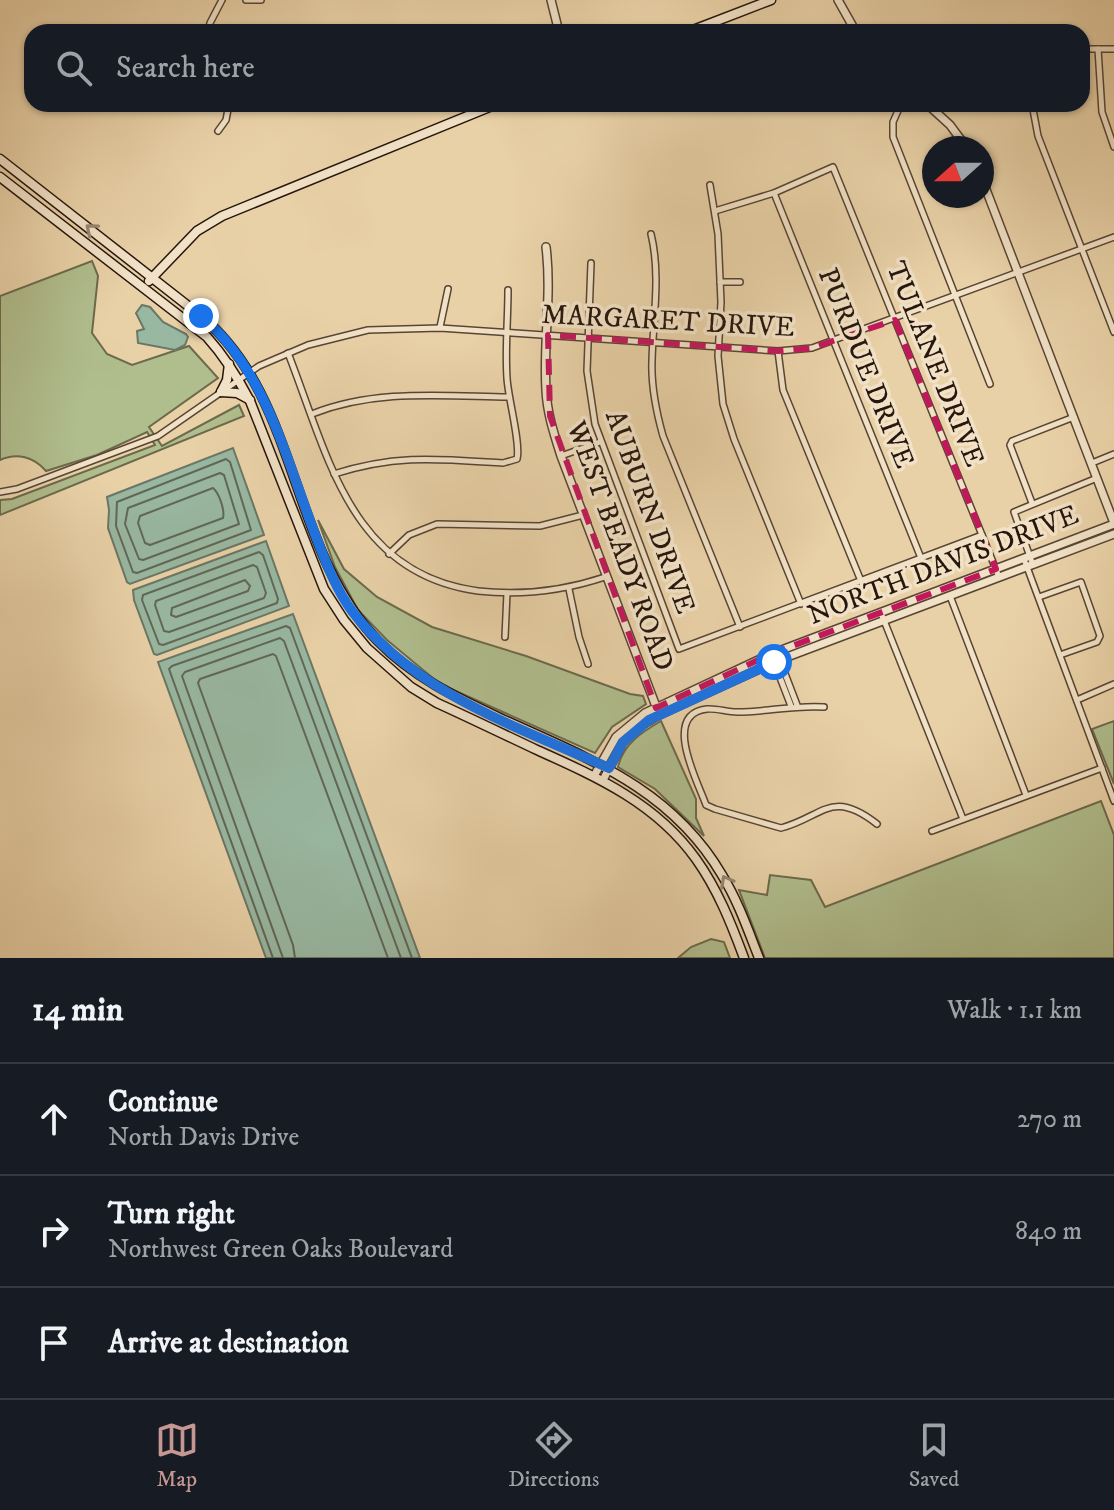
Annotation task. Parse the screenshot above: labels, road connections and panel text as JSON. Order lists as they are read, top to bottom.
{
  "streets": {
    "street": [
      "MARGARET DRIVE",
      "TULANE DRIVE",
      "PURDUE DRIVE",
      "AUBURN DRIVE",
      "WEST BEADY ROAD",
      "NORTH DAVIS DRIVE"
    ]
  },
  "crossings": [
    ["MARGARET DRIVE", "TULANE DRIVE"],
    ["MARGARET DRIVE", "PURDUE DRIVE"],
    ["MARGARET DRIVE", "AUBURN DRIVE"],
    ["MARGARET DRIVE", "WEST BEADY ROAD"],
    ["TULANE DRIVE", "PURDUE DRIVE"],
    ["TULANE DRIVE", "NORTH DAVIS DRIVE"],
    ["WEST BEADY ROAD", "NORTH DAVIS DRIVE"]
  ],
  "north": "left",
  "page": {
    "search": "Search here",
    "heading": ["14 min", "Walk · 1.1 km"],
    "list": [
      ["Continue", "North Davis Drive", "270 m"],
      ["Turn right", "Northwest Green Oaks Boulevard", "840 m"],
      "Arrive at destination"
    ],
    "nav": ["Map", "Directions", "Saved"]
  }
}
